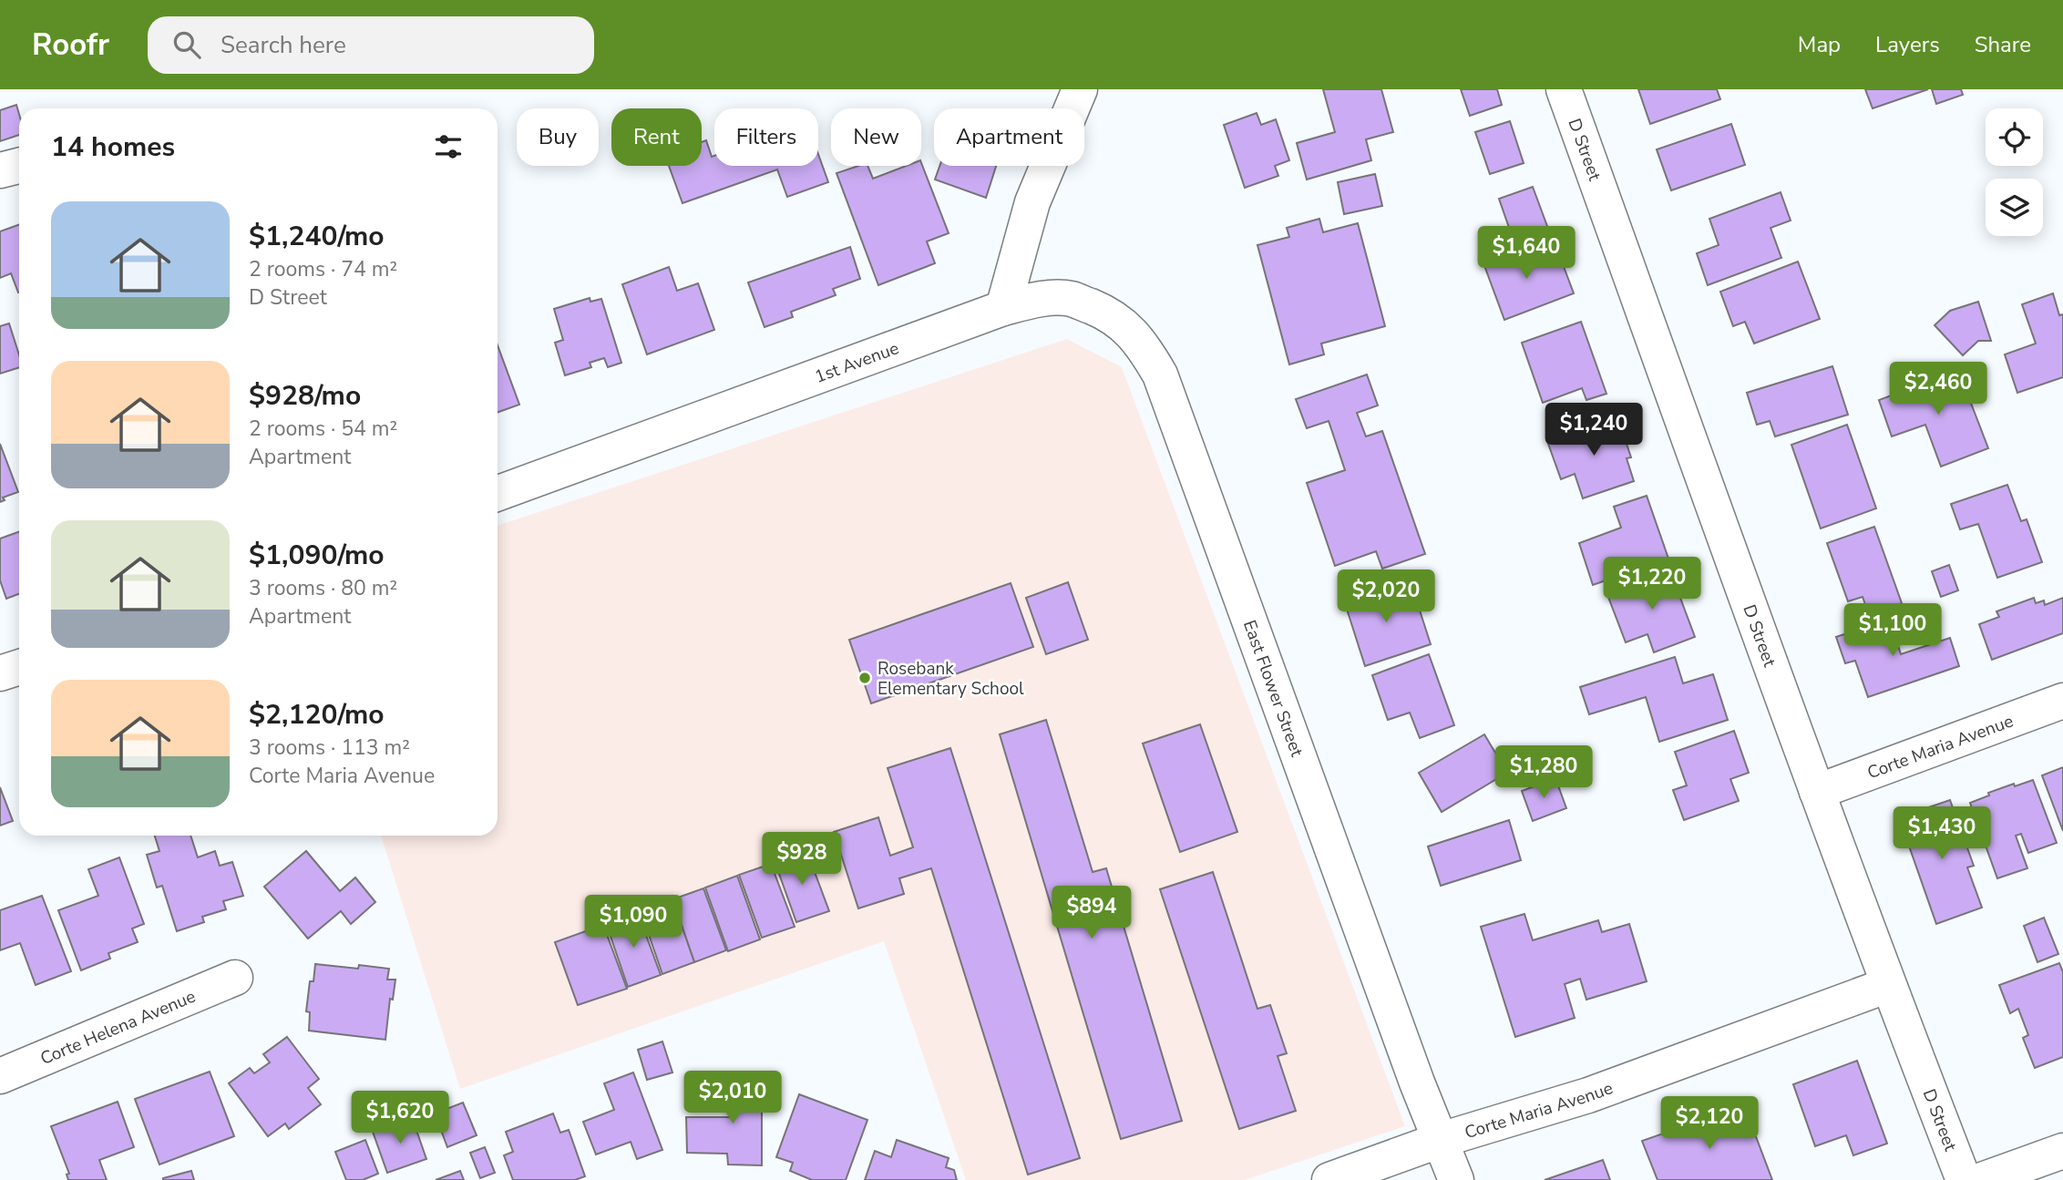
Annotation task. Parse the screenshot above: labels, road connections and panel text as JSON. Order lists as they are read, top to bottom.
{
  "streets": {
    "street": [
      "D Street",
      "1st Avenue",
      "East Flower Street",
      "Corte Maria Avenue",
      "Corte Helena Avenue"
    ]
  },
  "crossings": [
    ["D Street", "Corte Maria Avenue"],
    ["1st Avenue", "East Flower Street"],
    ["East Flower Street", "Corte Maria Avenue"]
  ],
  "places": ["Rosebank Elementary School"],
  "page": {
    "header": "Roofr",
    "search": "Search here",
    "nav": ["Map", "Layers", "Share"],
    "chip": [
      "Buy",
      "Rent",
      "Filters",
      "New",
      "Apartment"
    ],
    "heading": "14 homes",
    "list": [
      {
        "name": "$1,240/mo",
        "note": "2 rooms · 74 m² · D Street"
      },
      {
        "name": "$928/mo",
        "note": "2 rooms · 54 m² · Apartment"
      },
      {
        "name": "$1,090/mo",
        "note": "3 rooms · 80 m² · Apartment"
      },
      {
        "name": "$2,120/mo",
        "note": "3 rooms · 113 m² · Corte Maria Avenue"
      }
    ],
    "price": [
      "$1,640",
      "$2,460",
      "$1,240",
      "$1,220",
      "$2,020",
      "$1,100",
      "$1,280",
      "$1,430",
      "$928",
      "$894",
      "$1,090",
      "$2,010",
      "$1,620",
      "$2,120"
    ]
  }
}
